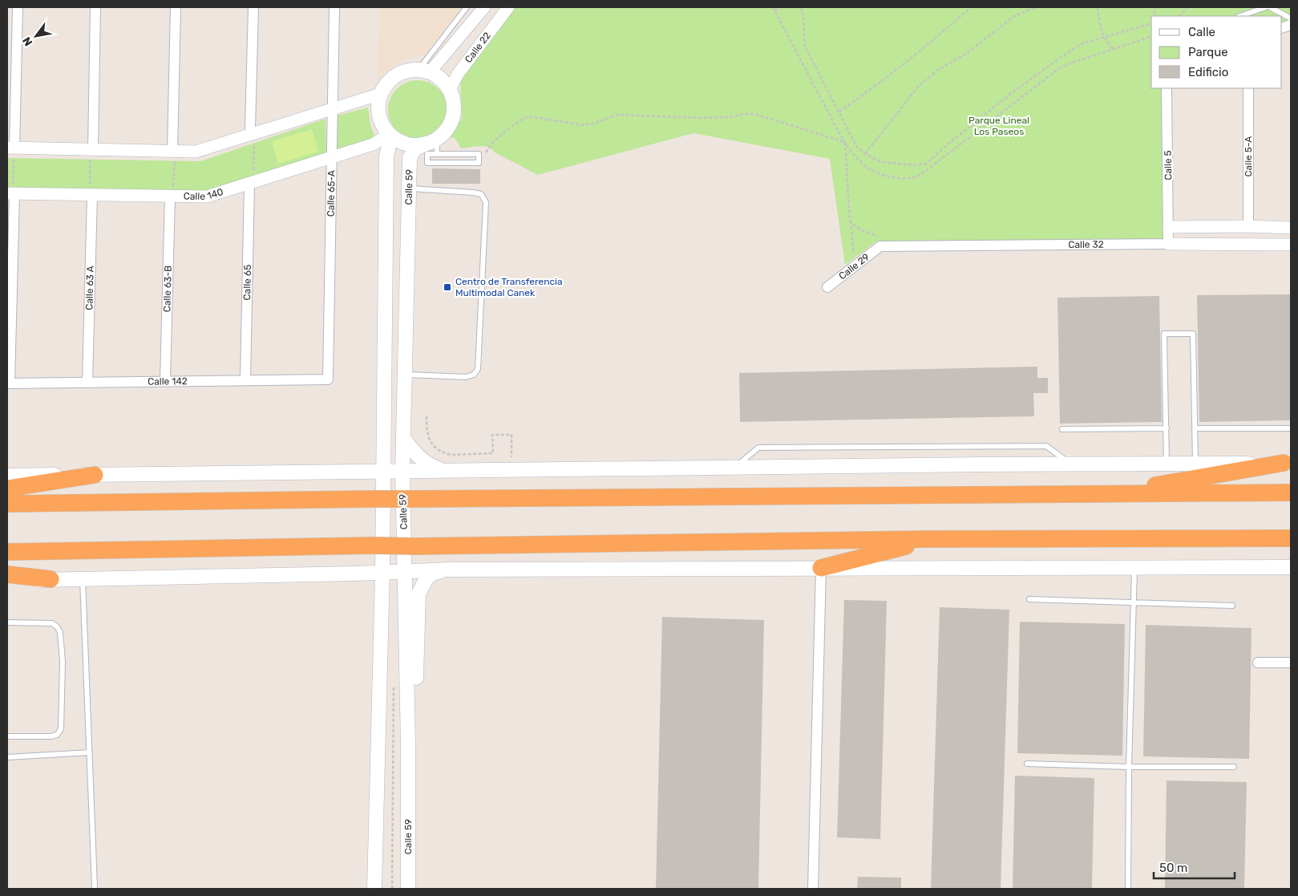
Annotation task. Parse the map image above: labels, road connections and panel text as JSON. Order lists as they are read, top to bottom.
{
  "streets": {
    "main road": ["Calle 59"],
    "street": [
      "Calle 22",
      "Calle 5-A",
      "Calle 5",
      "Calle 140",
      "Calle 65-A",
      "Calle 32",
      "Calle 29",
      "Calle 65",
      "Calle 63 A",
      "Calle 63-B",
      "Calle 142"
    ]
  },
  "crossings": [
    ["Calle 22", "Calle 59"],
    ["Calle 22", "Calle 140"],
    ["Calle 5", "Calle 32"],
    ["Calle 59", "Calle 140"],
    ["Calle 140", "Calle 65-A"],
    ["Calle 140", "Calle 65"],
    ["Calle 140", "Calle 63 A"],
    ["Calle 140", "Calle 63-B"],
    ["Calle 65-A", "Calle 142"],
    ["Calle 32", "Calle 29"],
    ["Calle 65", "Calle 142"],
    ["Calle 63 A", "Calle 142"],
    ["Calle 63-B", "Calle 142"]
  ],
  "parks": ["Parque Lineal Los Paseos"],
  "places": {
    "transit": ["Centro de Transferencia Multimodal Canek"]
  },
  "legend": ["Calle", "Parque", "Edificio"],
  "scale_bar": "50 m",
  "north": "bottom left"
}
